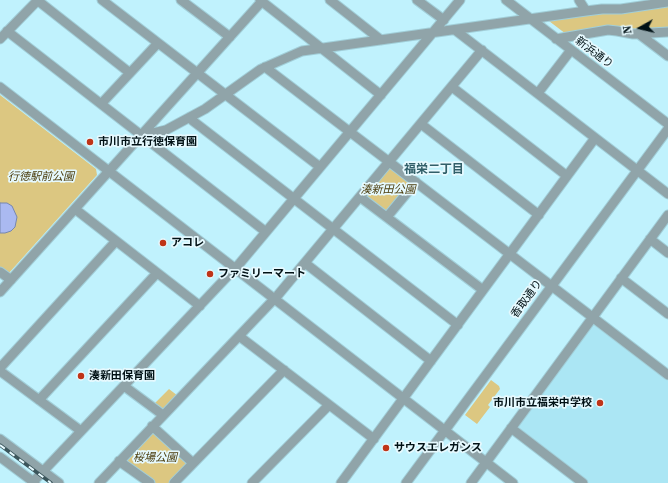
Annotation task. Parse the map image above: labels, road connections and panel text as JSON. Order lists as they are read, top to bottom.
{
  "streets": {
    "street": ["新浜通り", "香取通り"]
  },
  "districts": ["福栄二丁目"],
  "parks": ["行徳駅前公園", "湊新田公園", "桜場公園"],
  "places": [
    "市川市立行徳保育園",
    "アコレ",
    "ファミリーマート",
    "湊新田保育園",
    "市川市立福栄中学校",
    "サウスエレガンス"
  ],
  "north": "left"
}
